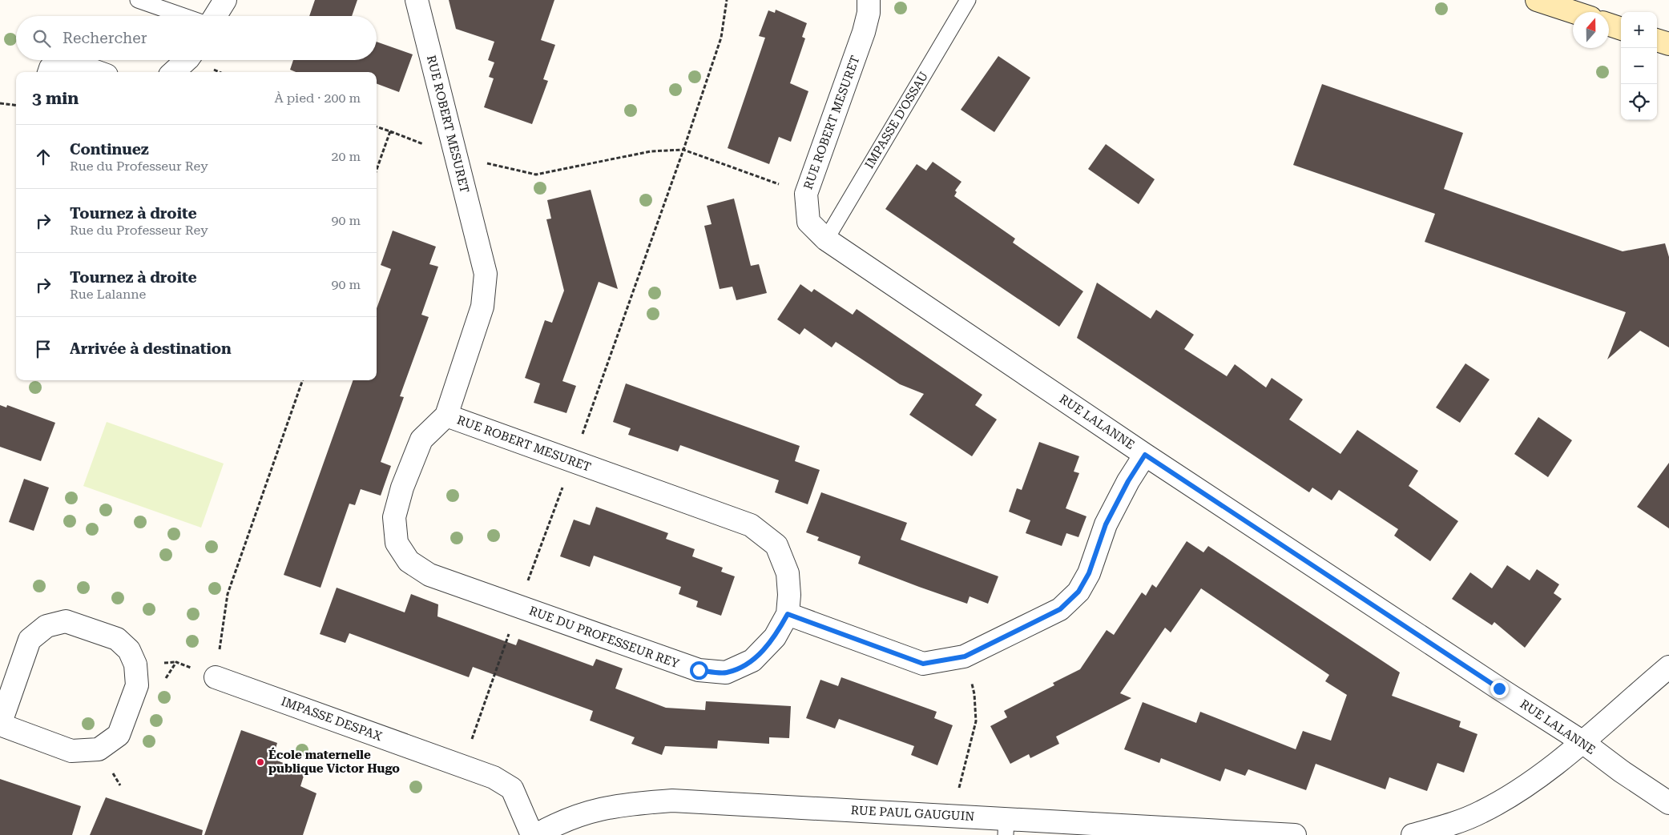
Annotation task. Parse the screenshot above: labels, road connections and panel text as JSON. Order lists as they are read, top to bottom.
{
  "streets": {
    "street": [
      "RUE ROBERT MESURET",
      "RUE LALANNE",
      "RUE DU PROFESSEUR REY",
      "IMPASSE DESPAX",
      "RUE PAUL GAUGUIN"
    ],
    "lane": ["IMPASSE D'OSSAU"]
  },
  "crossings": [
    ["IMPASSE D'OSSAU", "RUE ROBERT MESURET"],
    ["IMPASSE D'OSSAU", "RUE LALANNE"],
    ["RUE ROBERT MESURET", "RUE LALANNE"],
    ["RUE ROBERT MESURET", "RUE DU PROFESSEUR REY"]
  ],
  "places": ["École maternelle publique Victor Hugo"],
  "north": "top",
  "page": {
    "map_buttons": ["+", "−"],
    "search": "Rechercher",
    "heading": ["3 min", "À pied · 200 m"],
    "list": [
      ["Continuez", "Rue du Professeur Rey", "20 m"],
      ["Tournez à droite", "Rue du Professeur Rey", "90 m"],
      ["Tournez à droite", "Rue Lalanne", "90 m"],
      "Arrivée à destination"
    ]
  }
}
